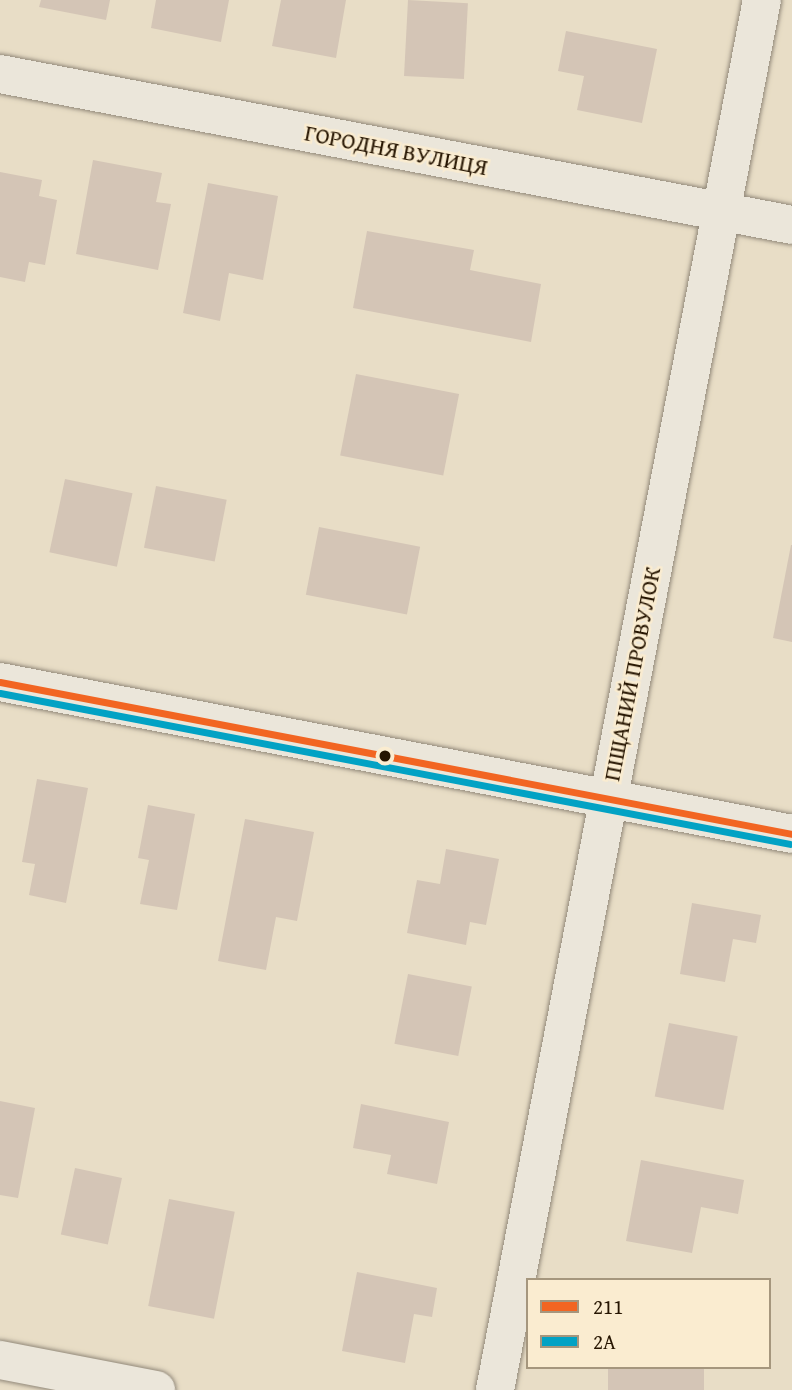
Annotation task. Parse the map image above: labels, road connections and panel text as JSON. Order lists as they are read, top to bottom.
{
  "streets": {
    "street": ["ГОРОДНЯ ВУЛИЦЯ", "ПІЩАНИЙ ПРОВУЛОК"]
  },
  "crossings": [
    ["ГОРОДНЯ ВУЛИЦЯ", "ПІЩАНИЙ ПРОВУЛОК"]
  ],
  "lines": ["transit line 211", "transit line 2А"],
  "legend": ["211", "2А"]
}
